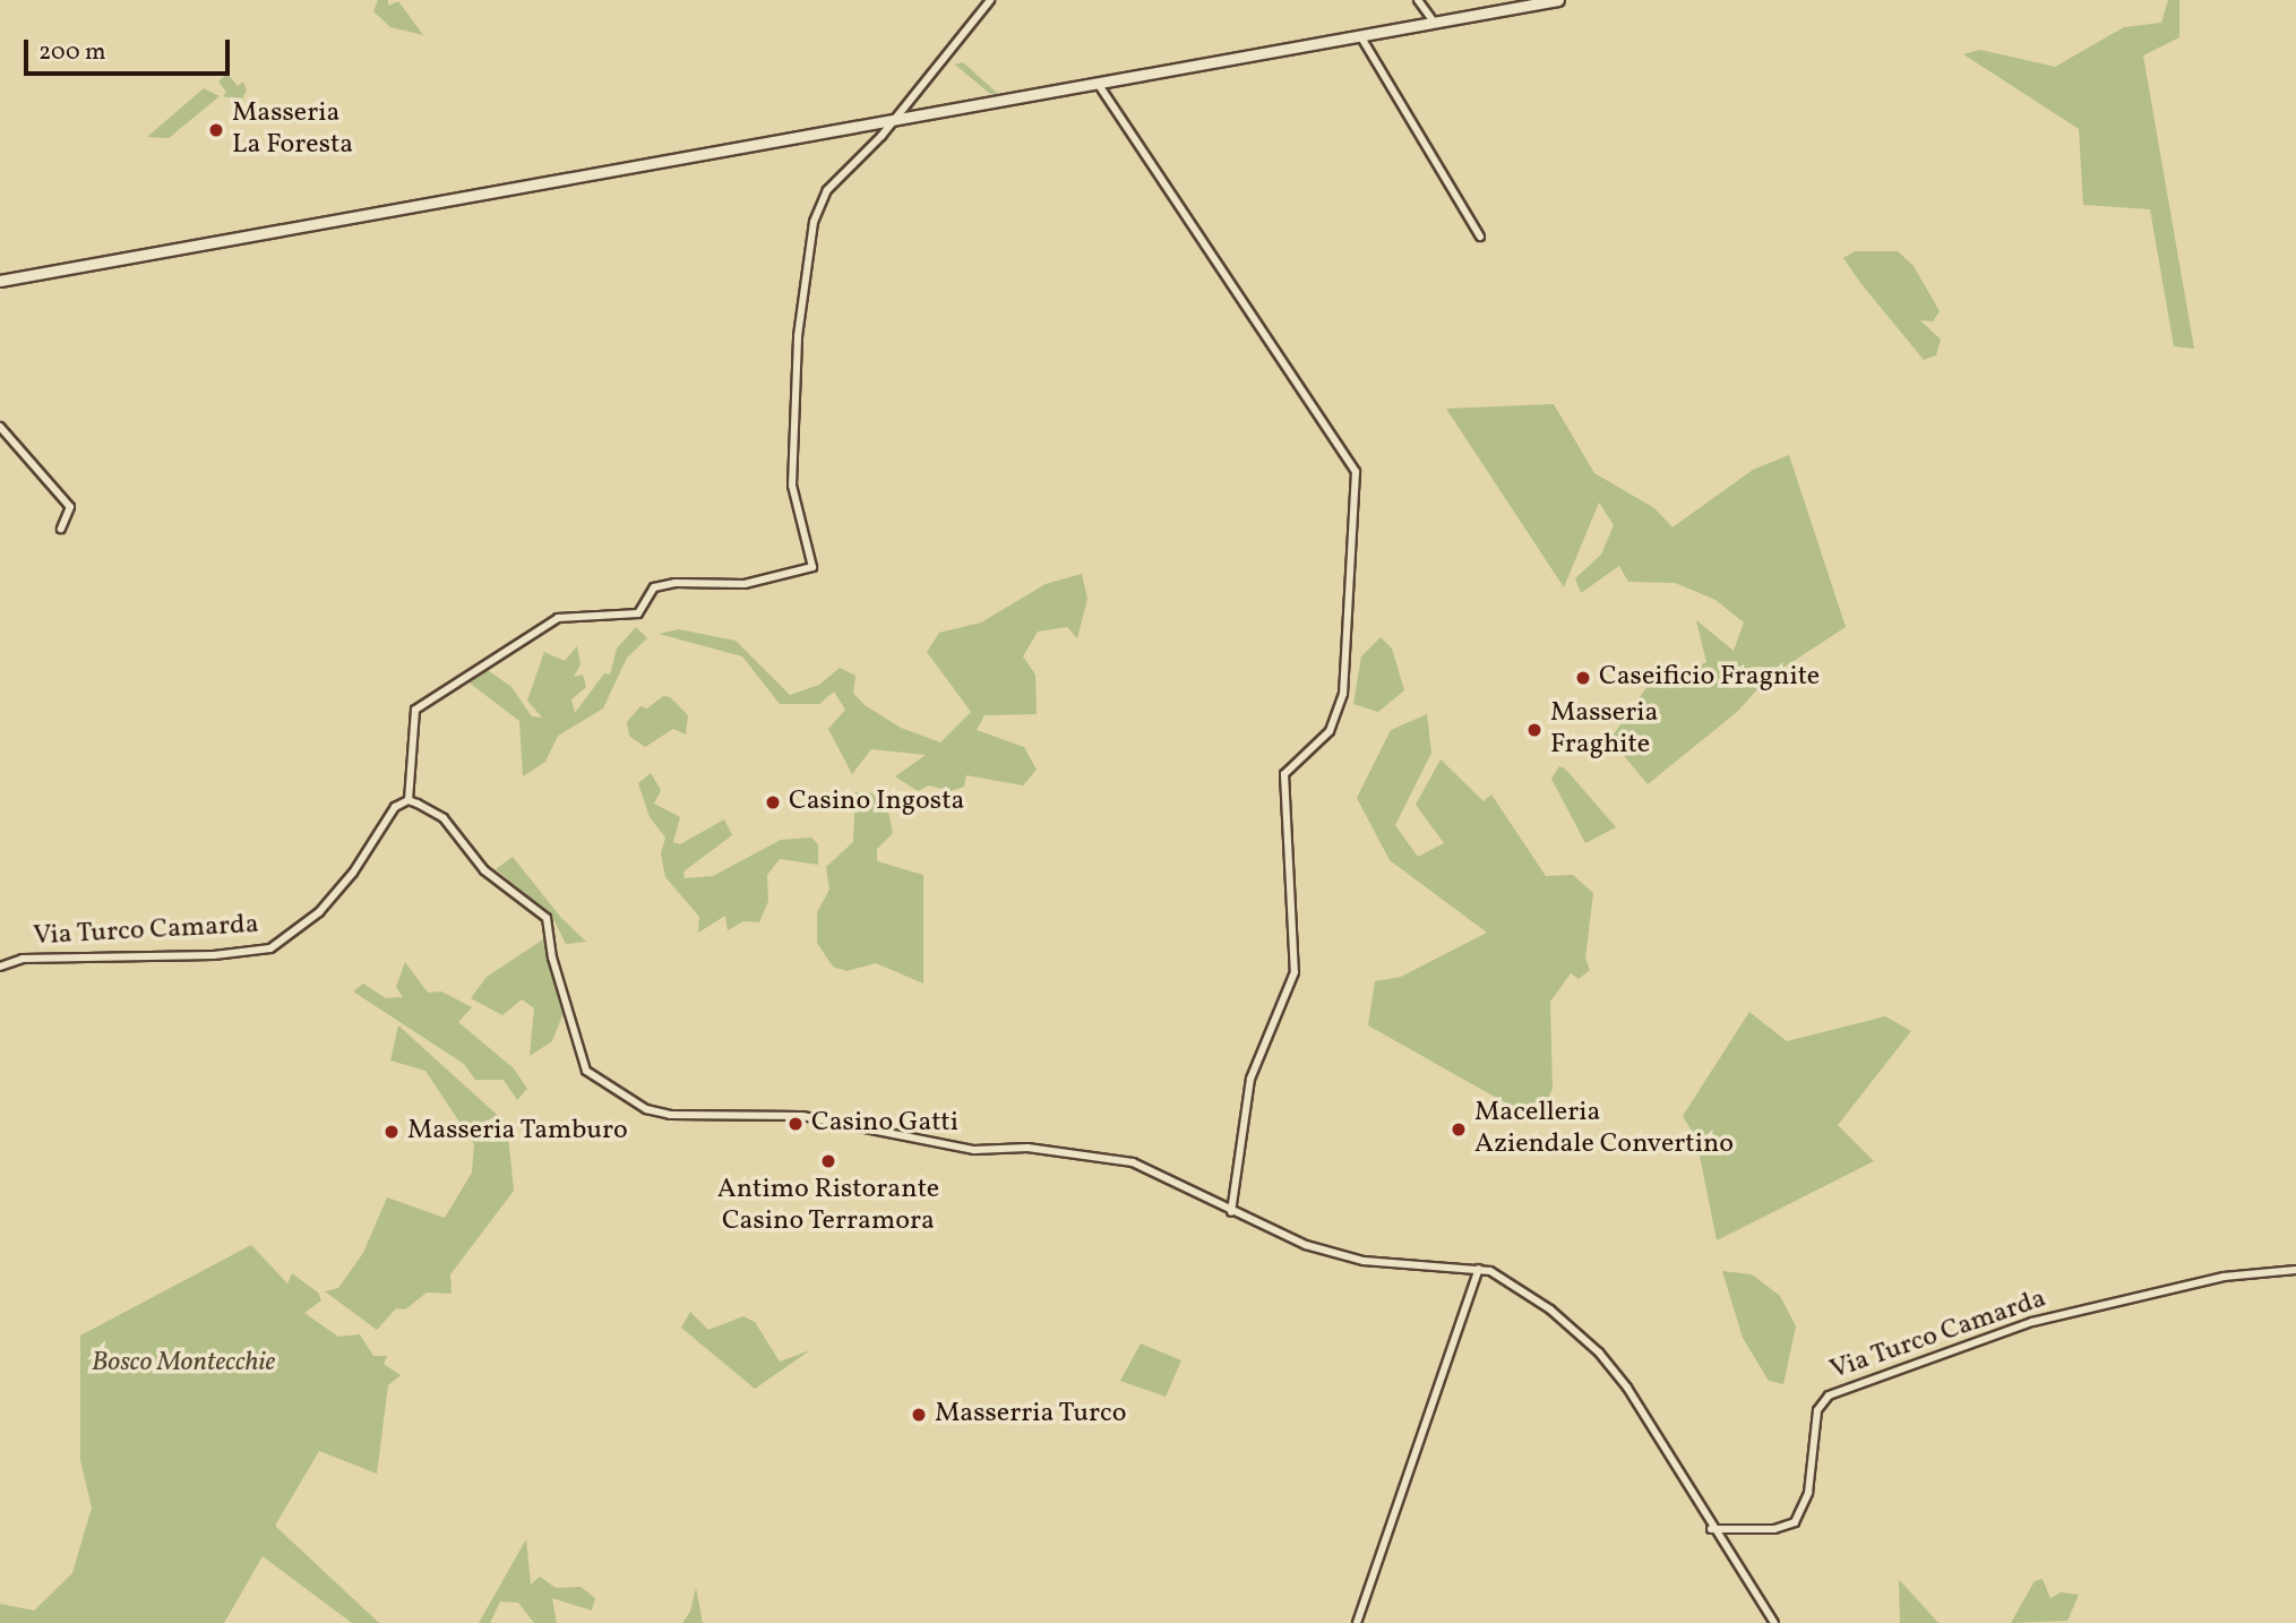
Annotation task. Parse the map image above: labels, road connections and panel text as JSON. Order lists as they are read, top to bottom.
{
  "streets": {
    "street": ["Via Turco Camarda"]
  },
  "parks": ["Bosco Montecchie"],
  "places": [
    "Masseria La Foresta",
    "Caseificio Fragnite",
    "Masseria Fraghite",
    "Casino Ingosta",
    "Casino Gatti",
    "Macelleria Aziendale Convertino",
    "Masseria Tamburo",
    "Antimo Ristorante Casino Terramora",
    "Masserria Turco"
  ],
  "scale_bar": "200 m"
}
